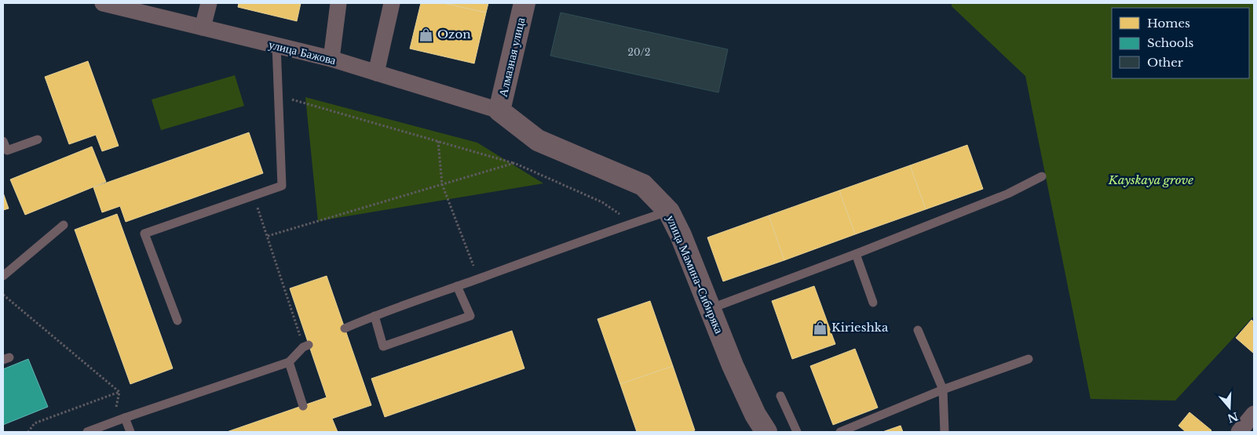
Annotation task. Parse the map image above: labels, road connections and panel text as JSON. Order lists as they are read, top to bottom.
{
  "streets": {
    "street": ["улица Бажова", "Алмазная улица", "улица Мамина-Сибиряка"]
  },
  "crossings": [
    ["улица Бажова", "Алмазная улица"],
    ["улица Бажова", "улица Мамина-Сибиряка"],
    ["Алмазная улица", "улица Мамина-Сибиряка"]
  ],
  "parks": ["Kayskaya grove"],
  "places": {
    "shop": ["Ozon", "Kirieshka"]
  },
  "house_numbers": ["20/2"],
  "legend": ["Homes", "Schools", "Other"],
  "north": "bottom"
}
